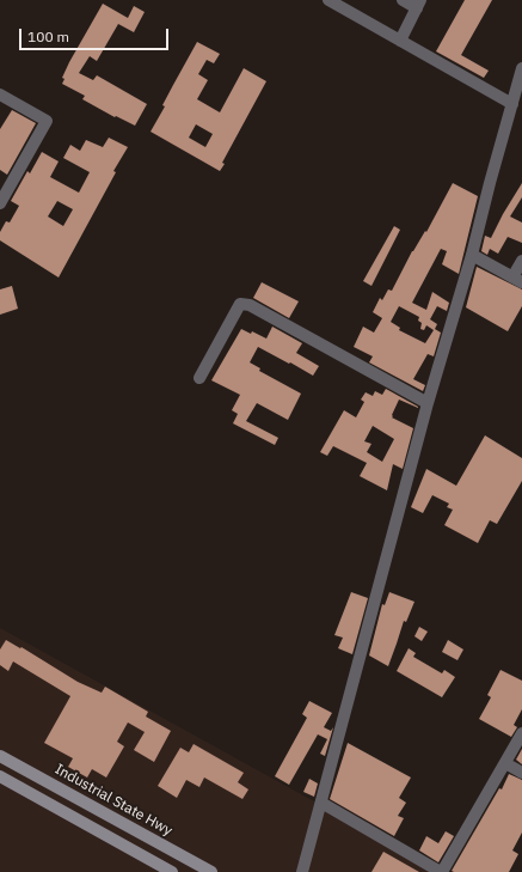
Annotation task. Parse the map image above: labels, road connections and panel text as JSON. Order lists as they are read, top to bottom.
{
  "streets": {
    "main road": ["Industrial State Hwy"]
  },
  "scale_bar": "100 m"
}
